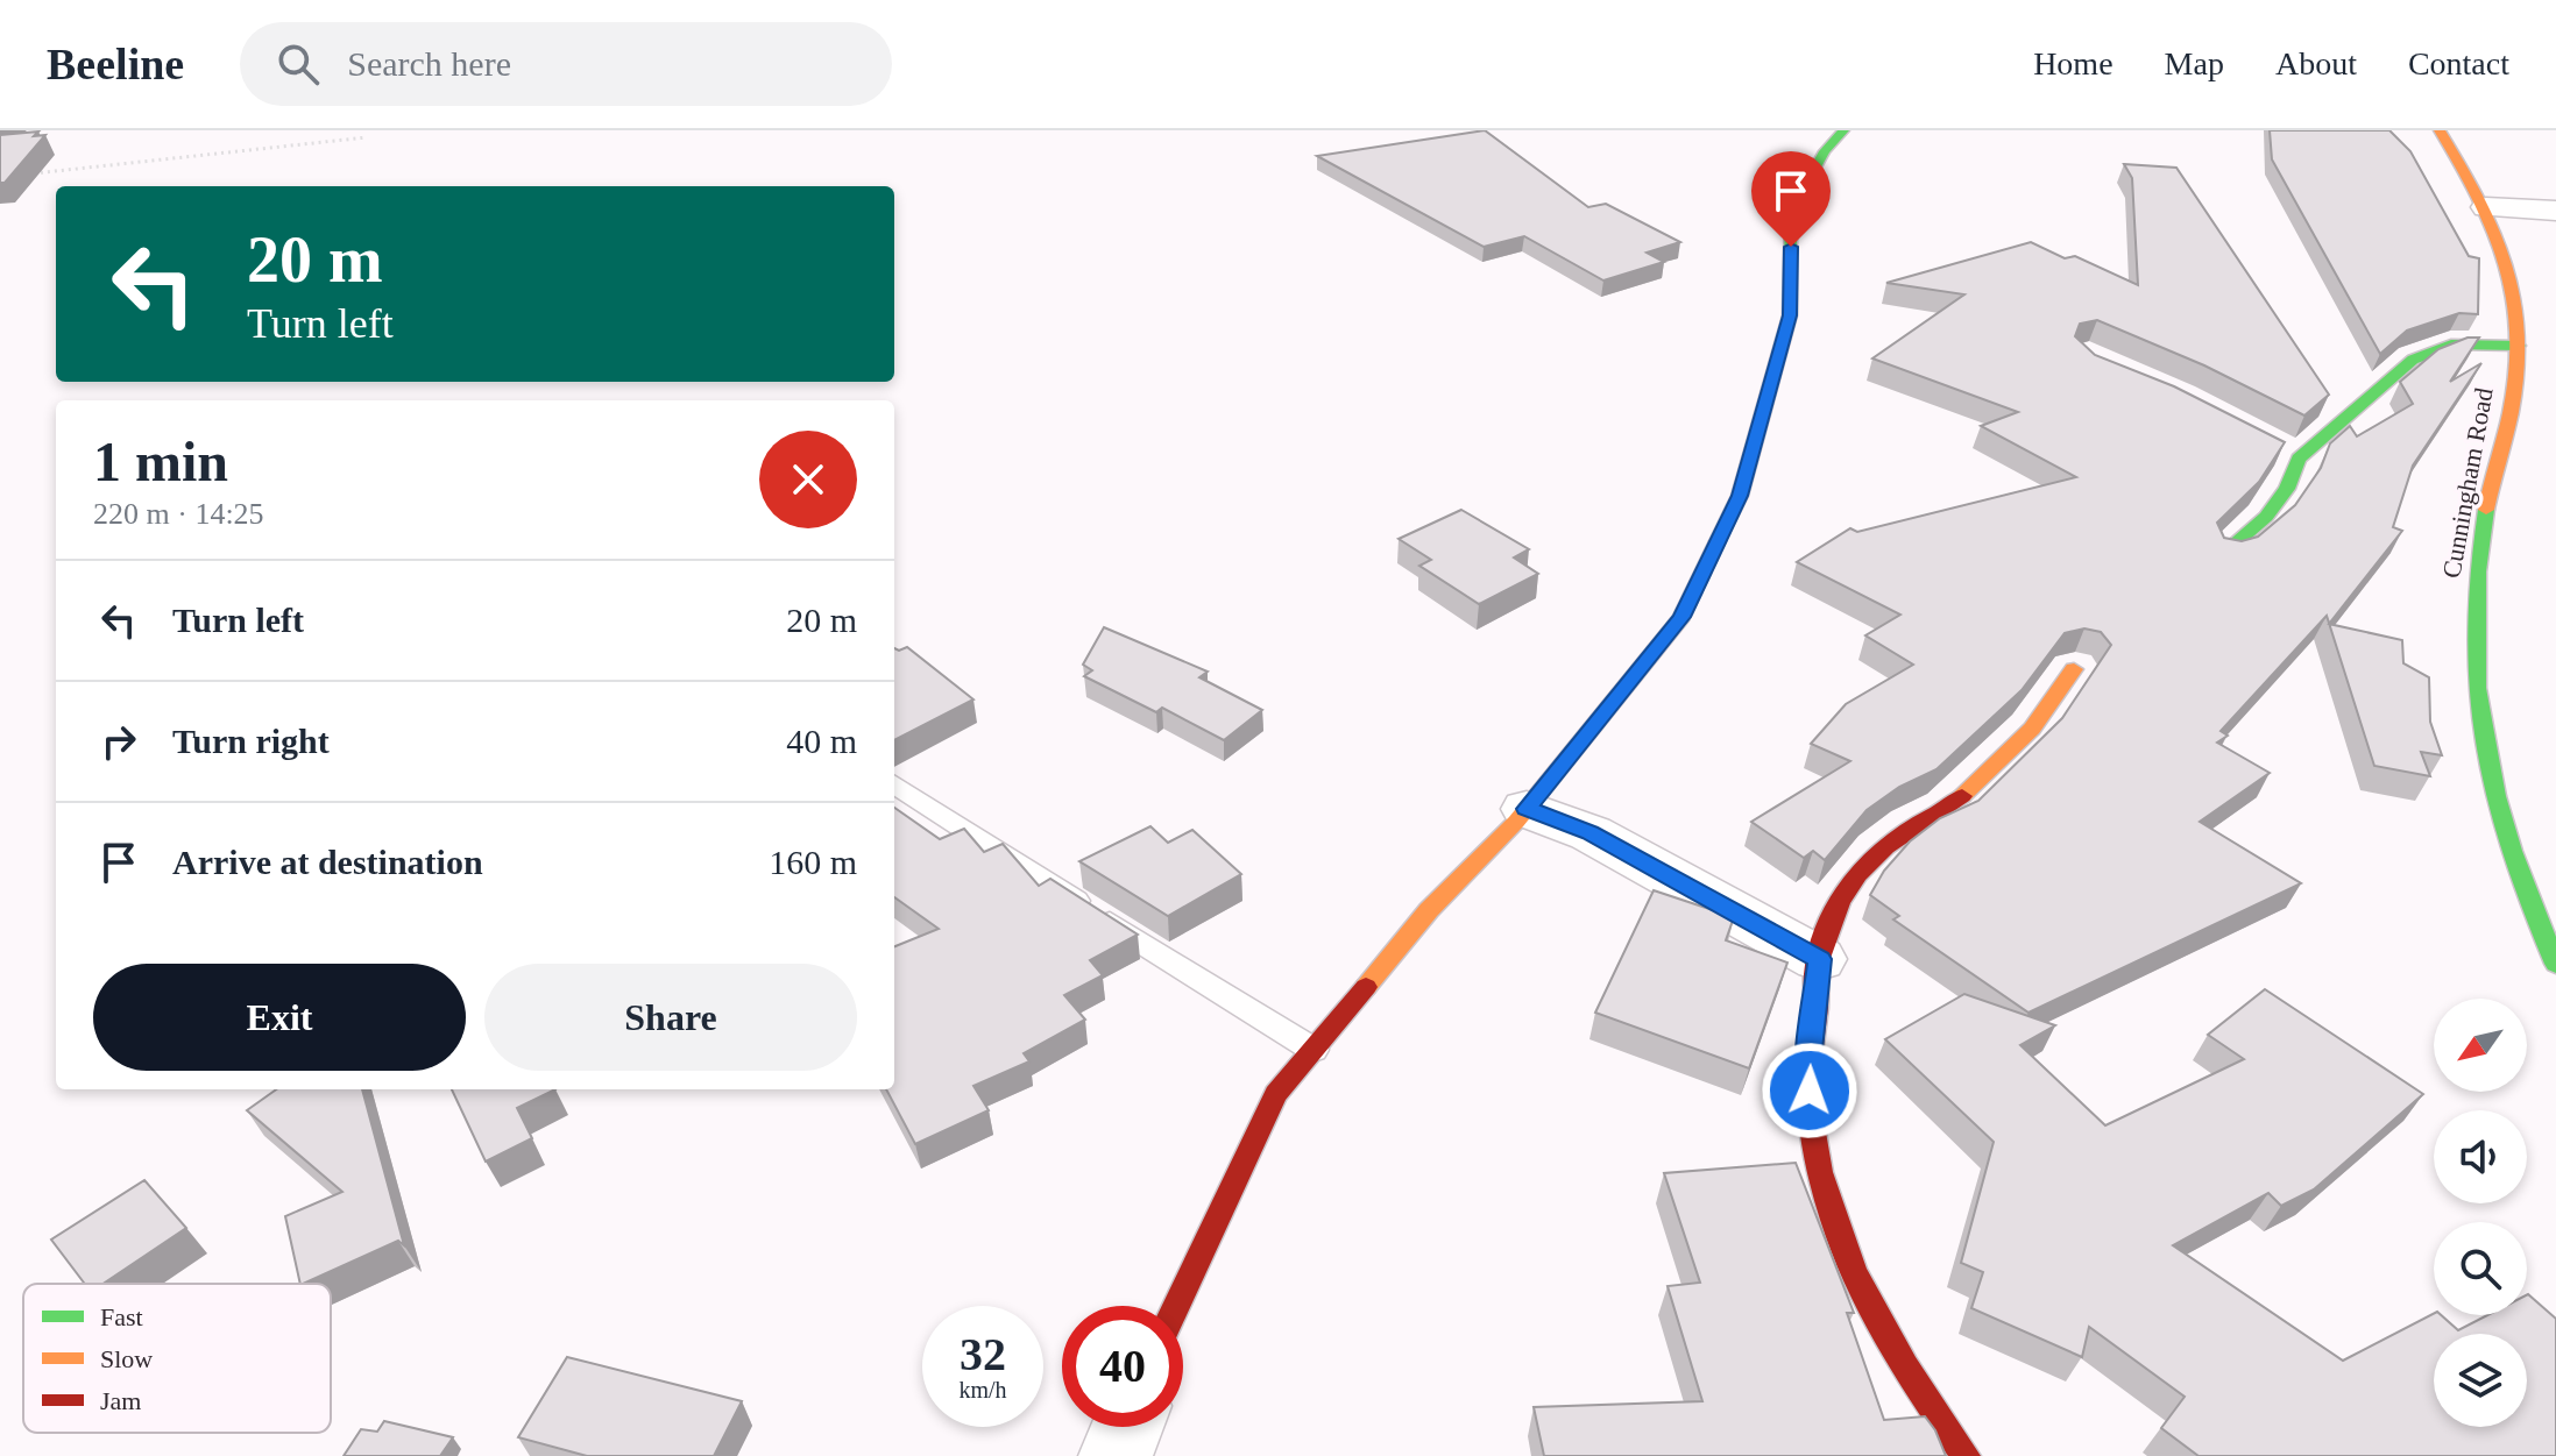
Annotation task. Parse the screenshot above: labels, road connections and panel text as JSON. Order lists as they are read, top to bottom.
{
  "streets": {
    "street": ["Cunningham Road"]
  },
  "legend": ["Fast", "Slow", "Jam"],
  "north": "bottom left",
  "page": {
    "header": "Beeline",
    "search": "Search here",
    "nav": [
      "Home",
      "Map",
      "About",
      "Contact"
    ],
    "turn": ["20 m", "Turn left"],
    "heading": ["1 min", "220 m · 14:25"],
    "list": [
      {
        "name": "Turn left",
        "value": "20 m"
      },
      {
        "name": "Turn right",
        "value": "40 m"
      },
      {
        "name": "Arrive at destination",
        "value": "160 m"
      }
    ],
    "buttons": ["Exit", "Share"],
    "speed": "32 km/h",
    "limit": "40"
  }
}
